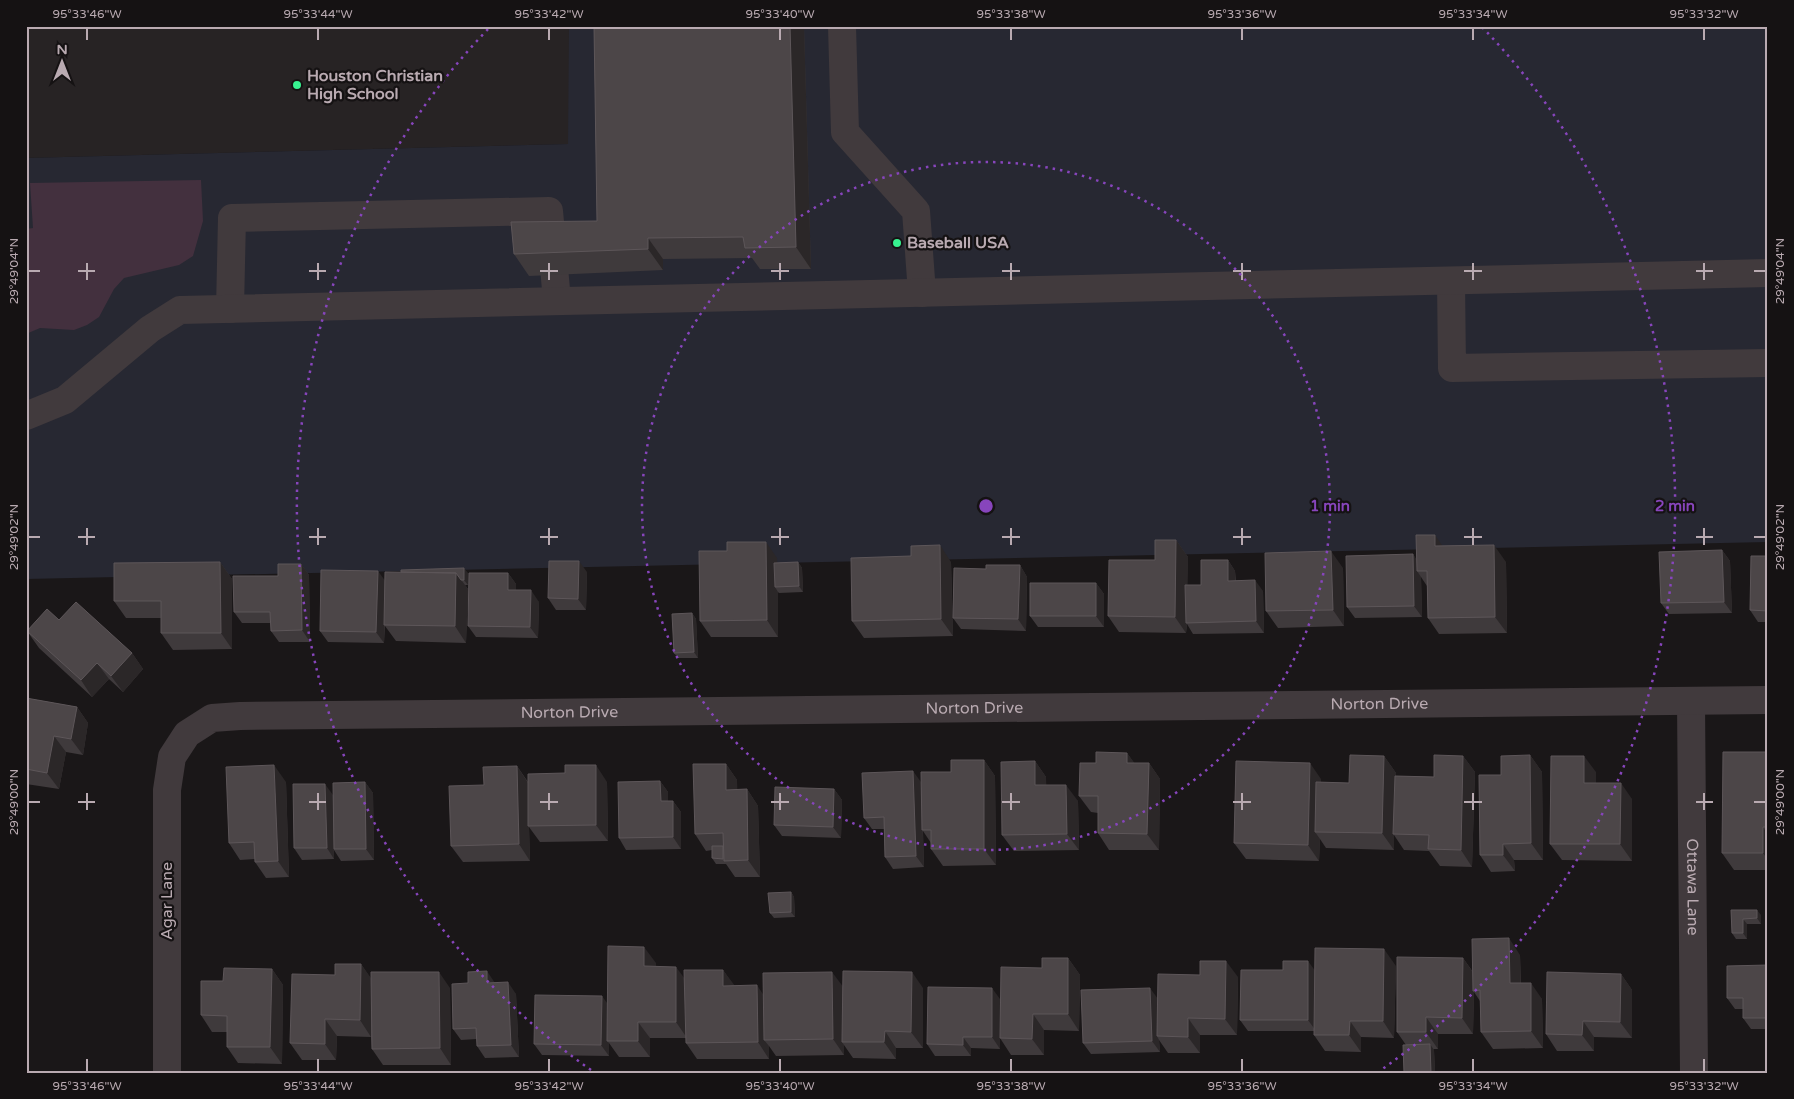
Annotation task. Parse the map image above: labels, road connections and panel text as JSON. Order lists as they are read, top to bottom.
{
  "streets": {
    "street": ["Norton Drive", "Ottawa Lane", "Agar Lane"]
  },
  "crossings": [
    ["Norton Drive", "Ottawa Lane"],
    ["Norton Drive", "Agar Lane"]
  ],
  "places": ["Houston Christian High School", "Baseball USA"],
  "north": "top",
  "coordinates": [
    "95°33'46\"W",
    "95°33'44\"W",
    "95°33'42\"W",
    "95°33'40\"W",
    "95°33'38\"W",
    "95°33'36\"W",
    "95°33'34\"W",
    "95°33'32\"W",
    "29°49'04\"N",
    "29°49'02\"N",
    "29°49'00\"N"
  ],
  "rings": ["1 min", "2 min"]
}
